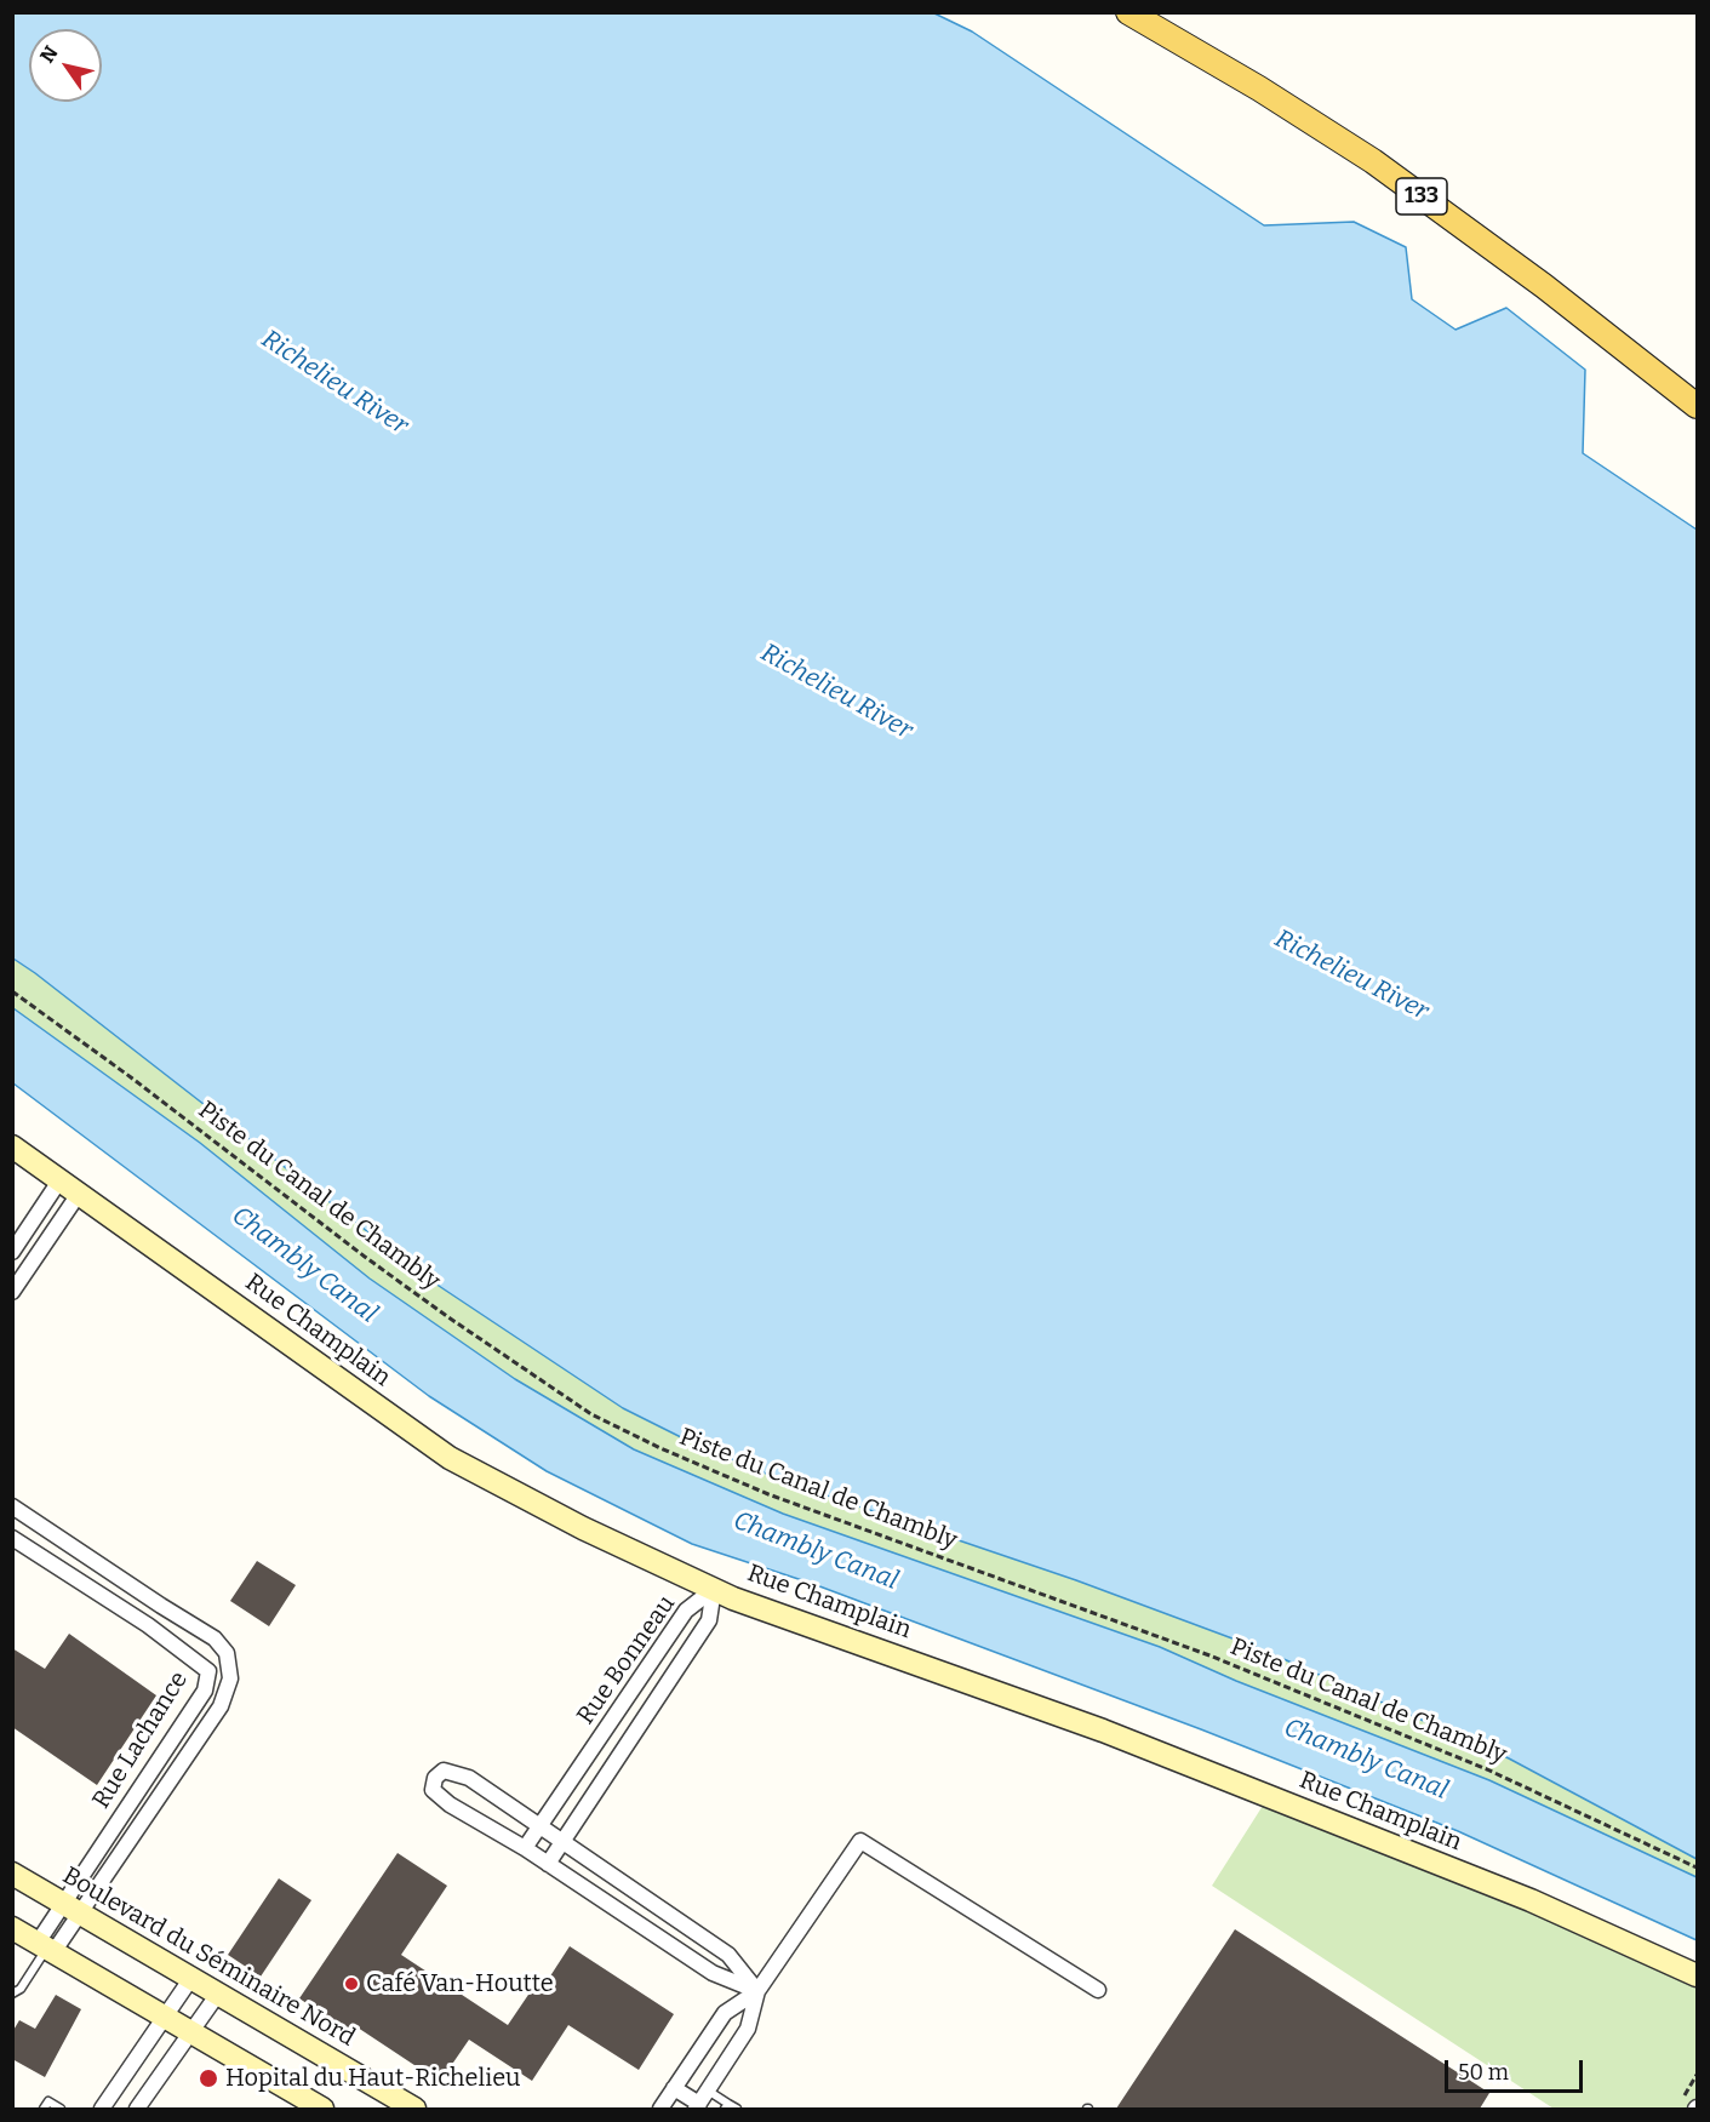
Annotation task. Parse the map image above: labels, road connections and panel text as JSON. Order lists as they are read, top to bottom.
{
  "streets": {
    "main road": ["133"],
    "street": [
      "Rue Champlain",
      "Rue Bonneau",
      "Rue Lachance",
      "Boulevard du Séminaire Nord"
    ],
    "path": ["Piste du Canal de Chambly"]
  },
  "crossings": [
    ["Rue Champlain", "Rue Bonneau"],
    ["Rue Lachance", "Boulevard du Séminaire Nord"]
  ],
  "water": ["Richelieu River", "Chambly Canal"],
  "places": ["Café Van-Houtte", "Hopital du Haut-Richelieu"],
  "scale_bar": "50 m",
  "north": "top left"
}
